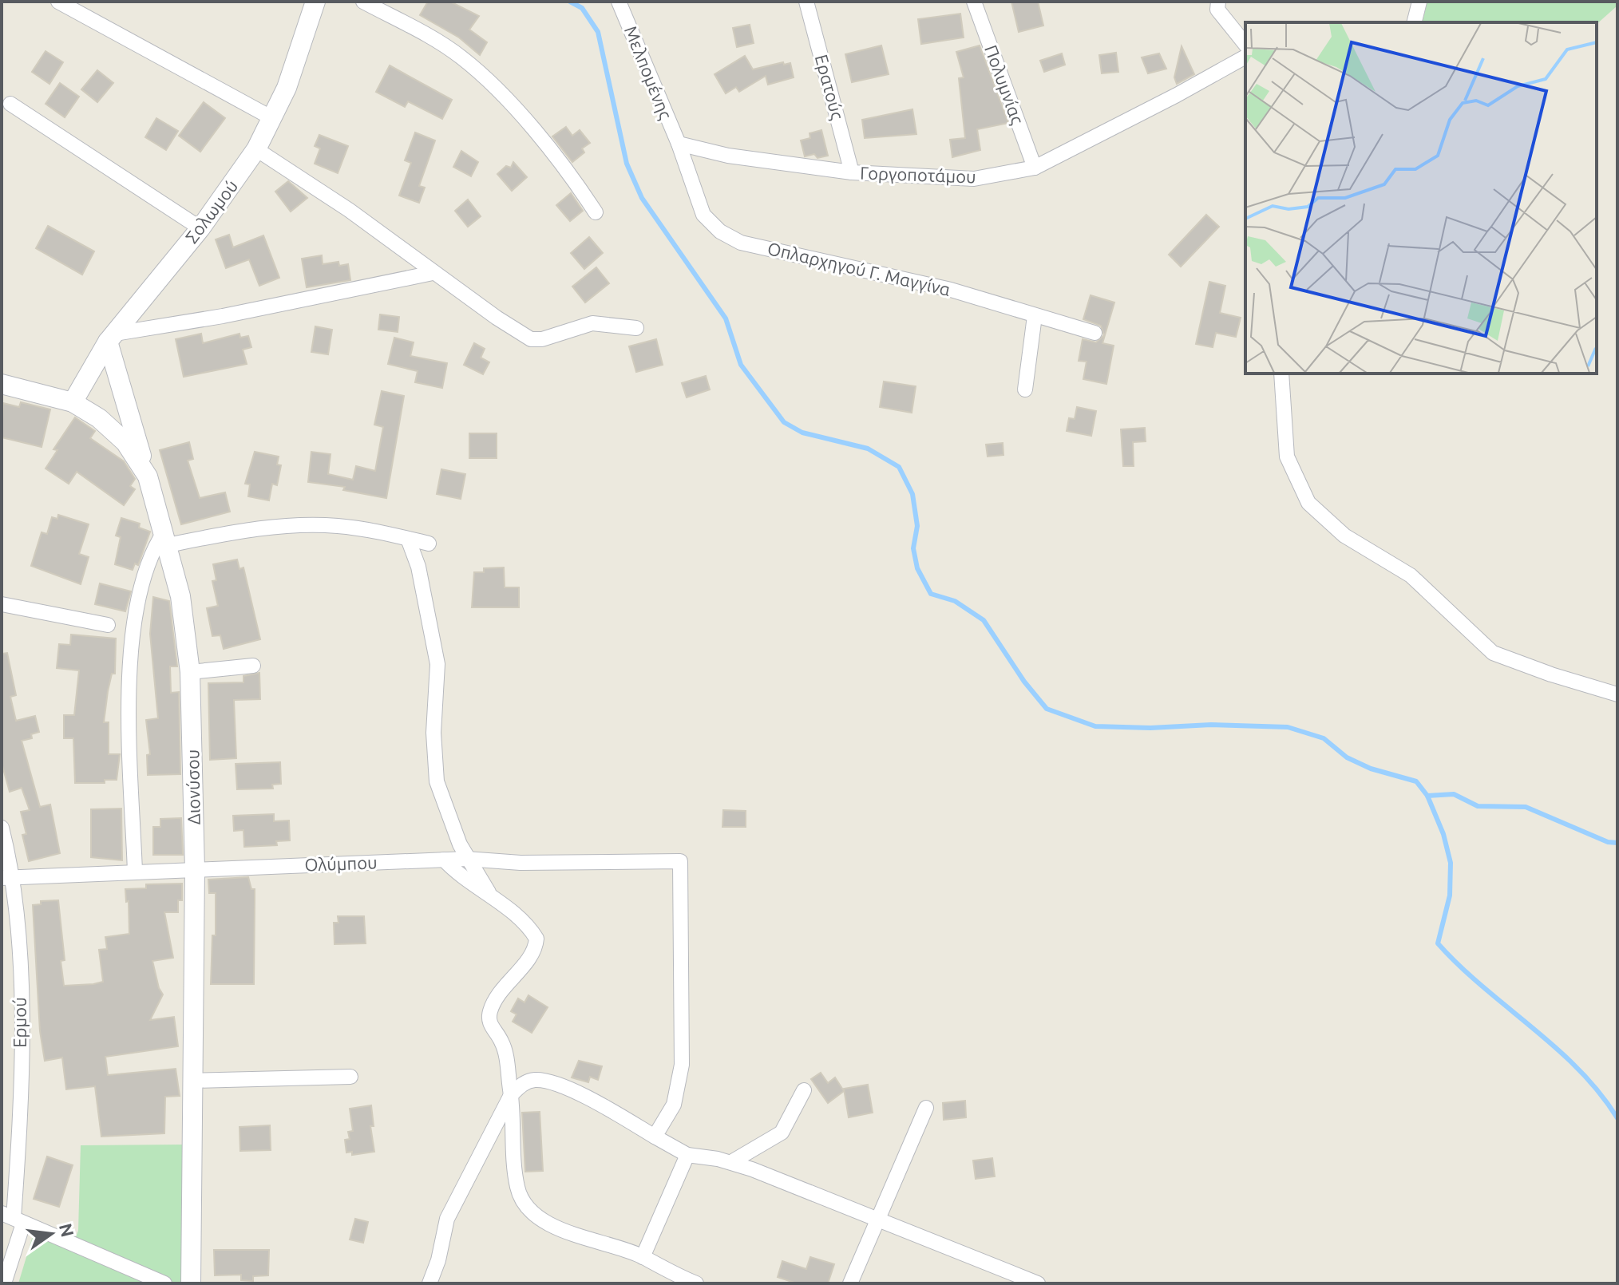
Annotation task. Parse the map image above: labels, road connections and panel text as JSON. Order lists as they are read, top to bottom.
{
  "streets": {
    "street": [
      "Μελπομένης",
      "Πολυμνίας",
      "Ερατούς",
      "Γοργοποτάμου",
      "Σολωμού",
      "Οπλαρχηγού Γ. Μαγγίνα",
      "Διονύσου",
      "Ολύμπου",
      "Ερμού"
    ]
  },
  "crossings": [
    ["Μελπομένης", "Γοργοποτάμου"],
    ["Μελπομένης", "Οπλαρχηγού Γ. Μαγγίνα"],
    ["Πολυμνίας", "Γοργοποτάμου"],
    ["Ερατούς", "Γοργοποτάμου"],
    ["Γοργοποτάμου", "Οπλαρχηγού Γ. Μαγγίνα"],
    ["Σολωμού", "Διονύσου"],
    ["Διονύσου", "Ολύμπου"],
    ["Ολύμπου", "Ερμού"]
  ],
  "north": "right"
}
